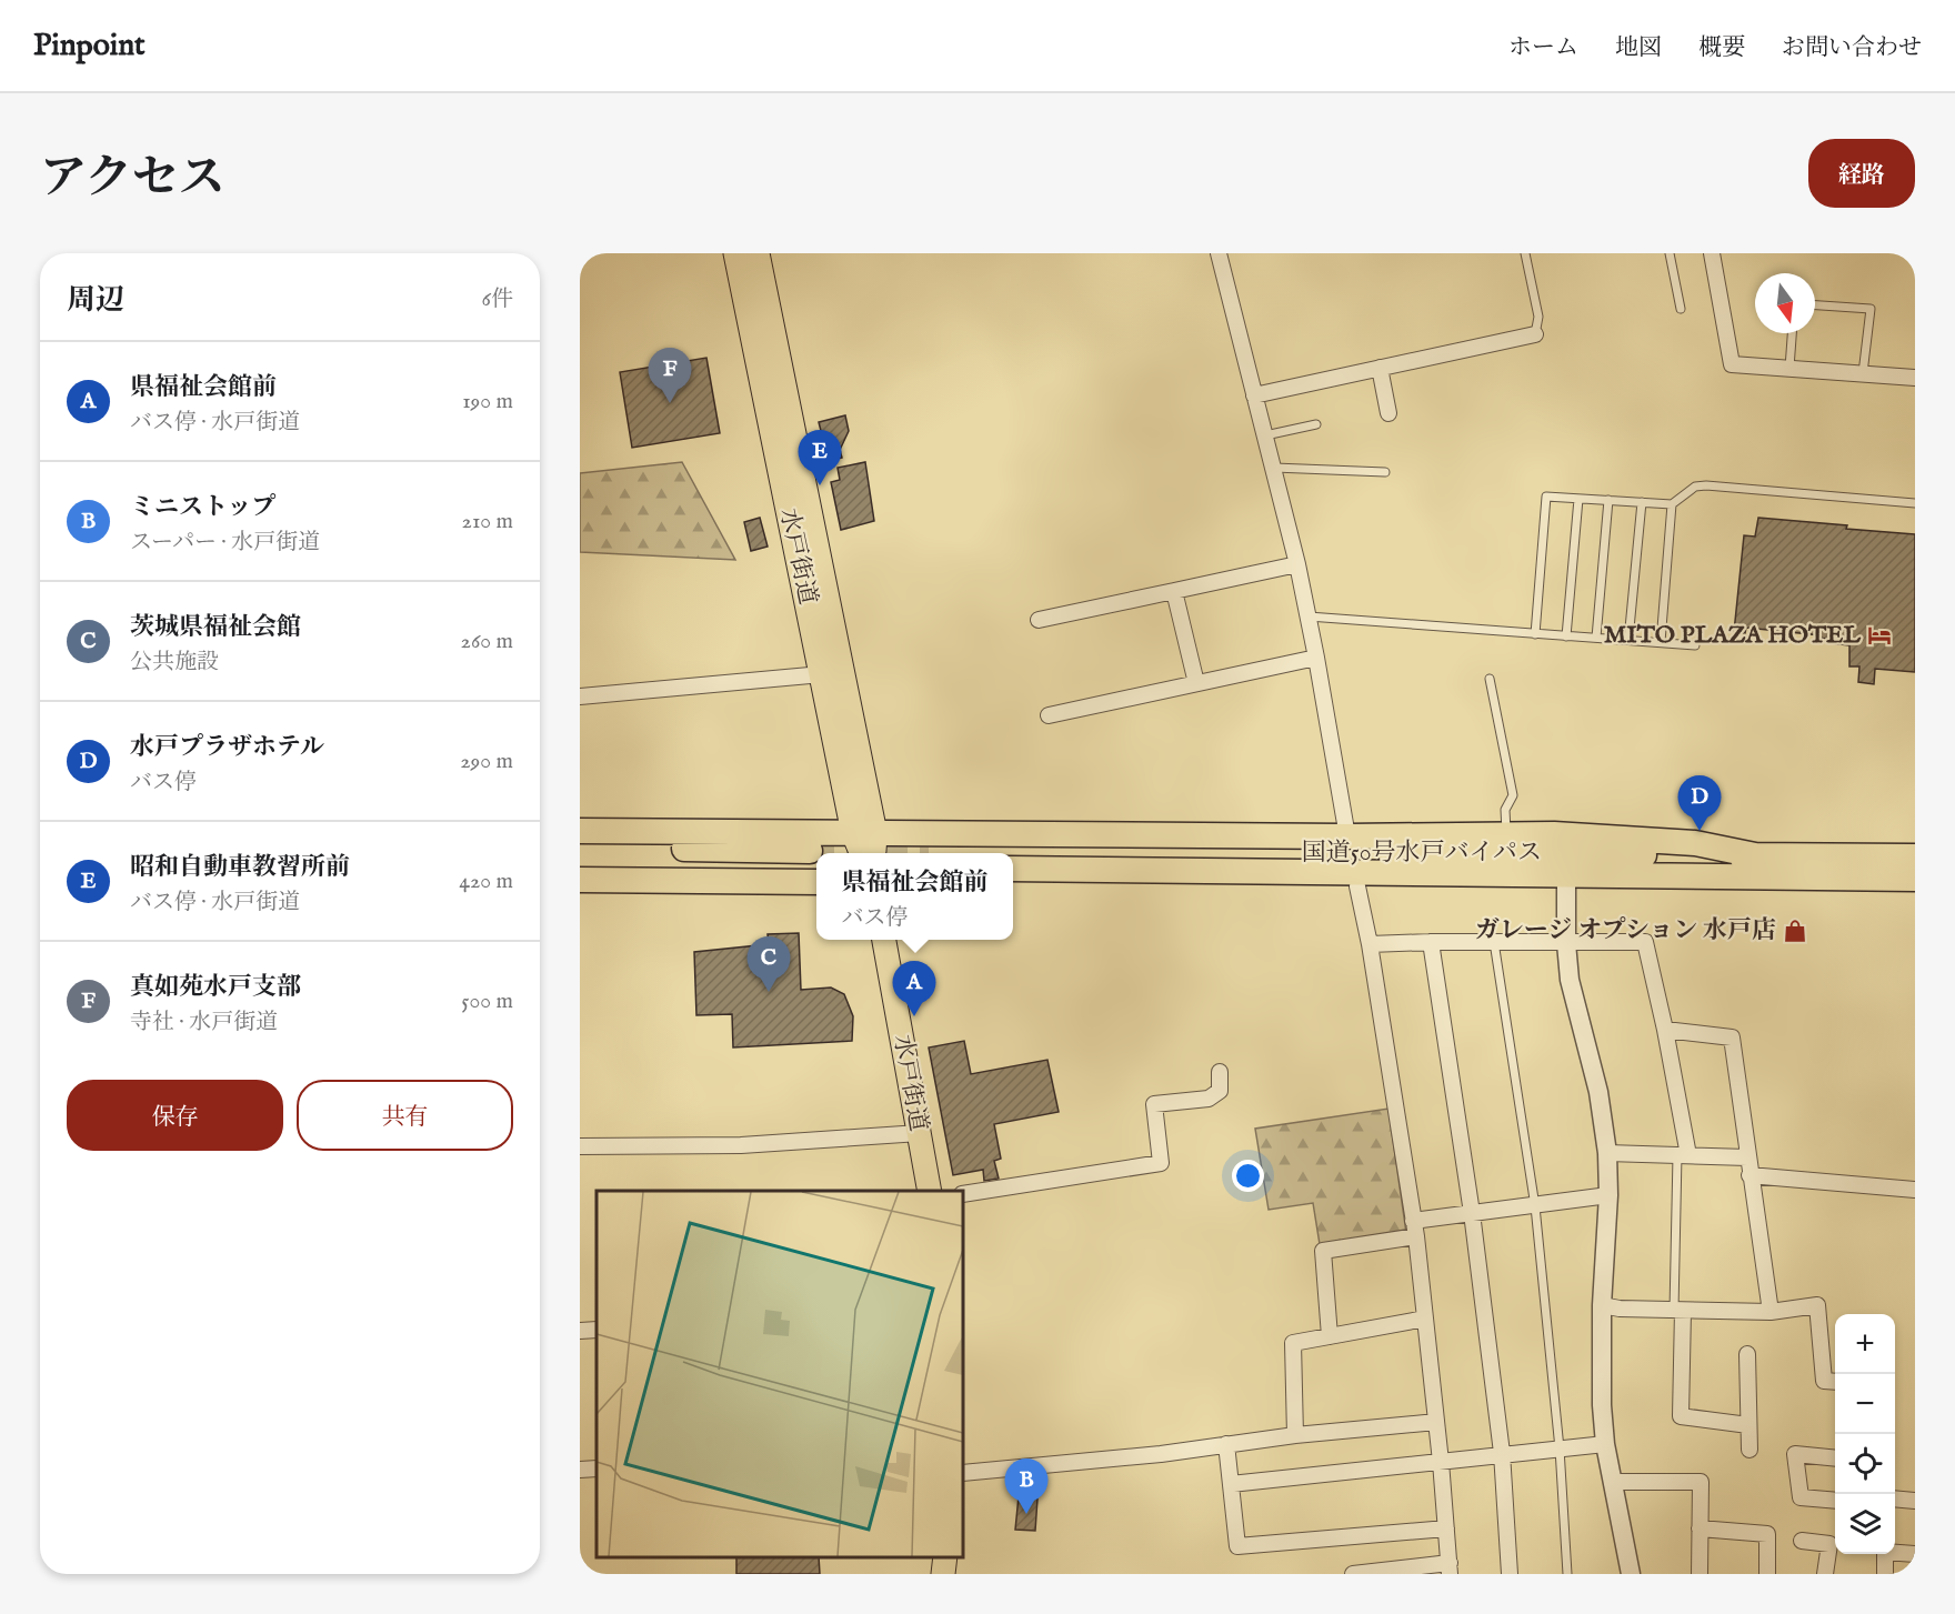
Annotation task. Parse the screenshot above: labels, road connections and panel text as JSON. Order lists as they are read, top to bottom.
{
  "streets": {
    "highway": ["国道50号水戸バイパス"],
    "main road": ["水戸街道"]
  },
  "places": {
    "hotel": ["MITO PLAZA HOTEL"],
    "shop": ["ガレージ オプション 水戸店"]
  },
  "north": "bottom",
  "page": {
    "header": "Pinpoint",
    "nav": [
      "ホーム",
      "地図",
      "概要",
      "お問い合わせ"
    ],
    "title": "アクセス",
    "buttons": [
      "経路",
      ["保存", "共有"]
    ],
    "heading": ["周辺", "6件"],
    "list": [
      {
        "mark": "A",
        "name": "県福祉会館前",
        "note": "バス停 · 水戸街道",
        "value": "190 m"
      },
      {
        "mark": "B",
        "name": "ミニストップ",
        "note": "スーパー · 水戸街道",
        "value": "210 m"
      },
      {
        "mark": "C",
        "name": "茨城県福祉会館",
        "note": "公共施設",
        "value": "260 m"
      },
      {
        "mark": "D",
        "name": "水戸プラザホテル",
        "note": "バス停",
        "value": "290 m"
      },
      {
        "mark": "E",
        "name": "昭和自動車教習所前",
        "note": "バス停 · 水戸街道",
        "value": "420 m"
      },
      {
        "mark": "F",
        "name": "真如苑水戸支部",
        "note": "寺社 · 水戸街道",
        "value": "500 m"
      }
    ],
    "pins": [
      "F",
      "E",
      "D",
      "C",
      "A",
      "B"
    ],
    "popup": ["県福祉会館前", "バス停"],
    "map_buttons": ["+", "−"]
  }
}
